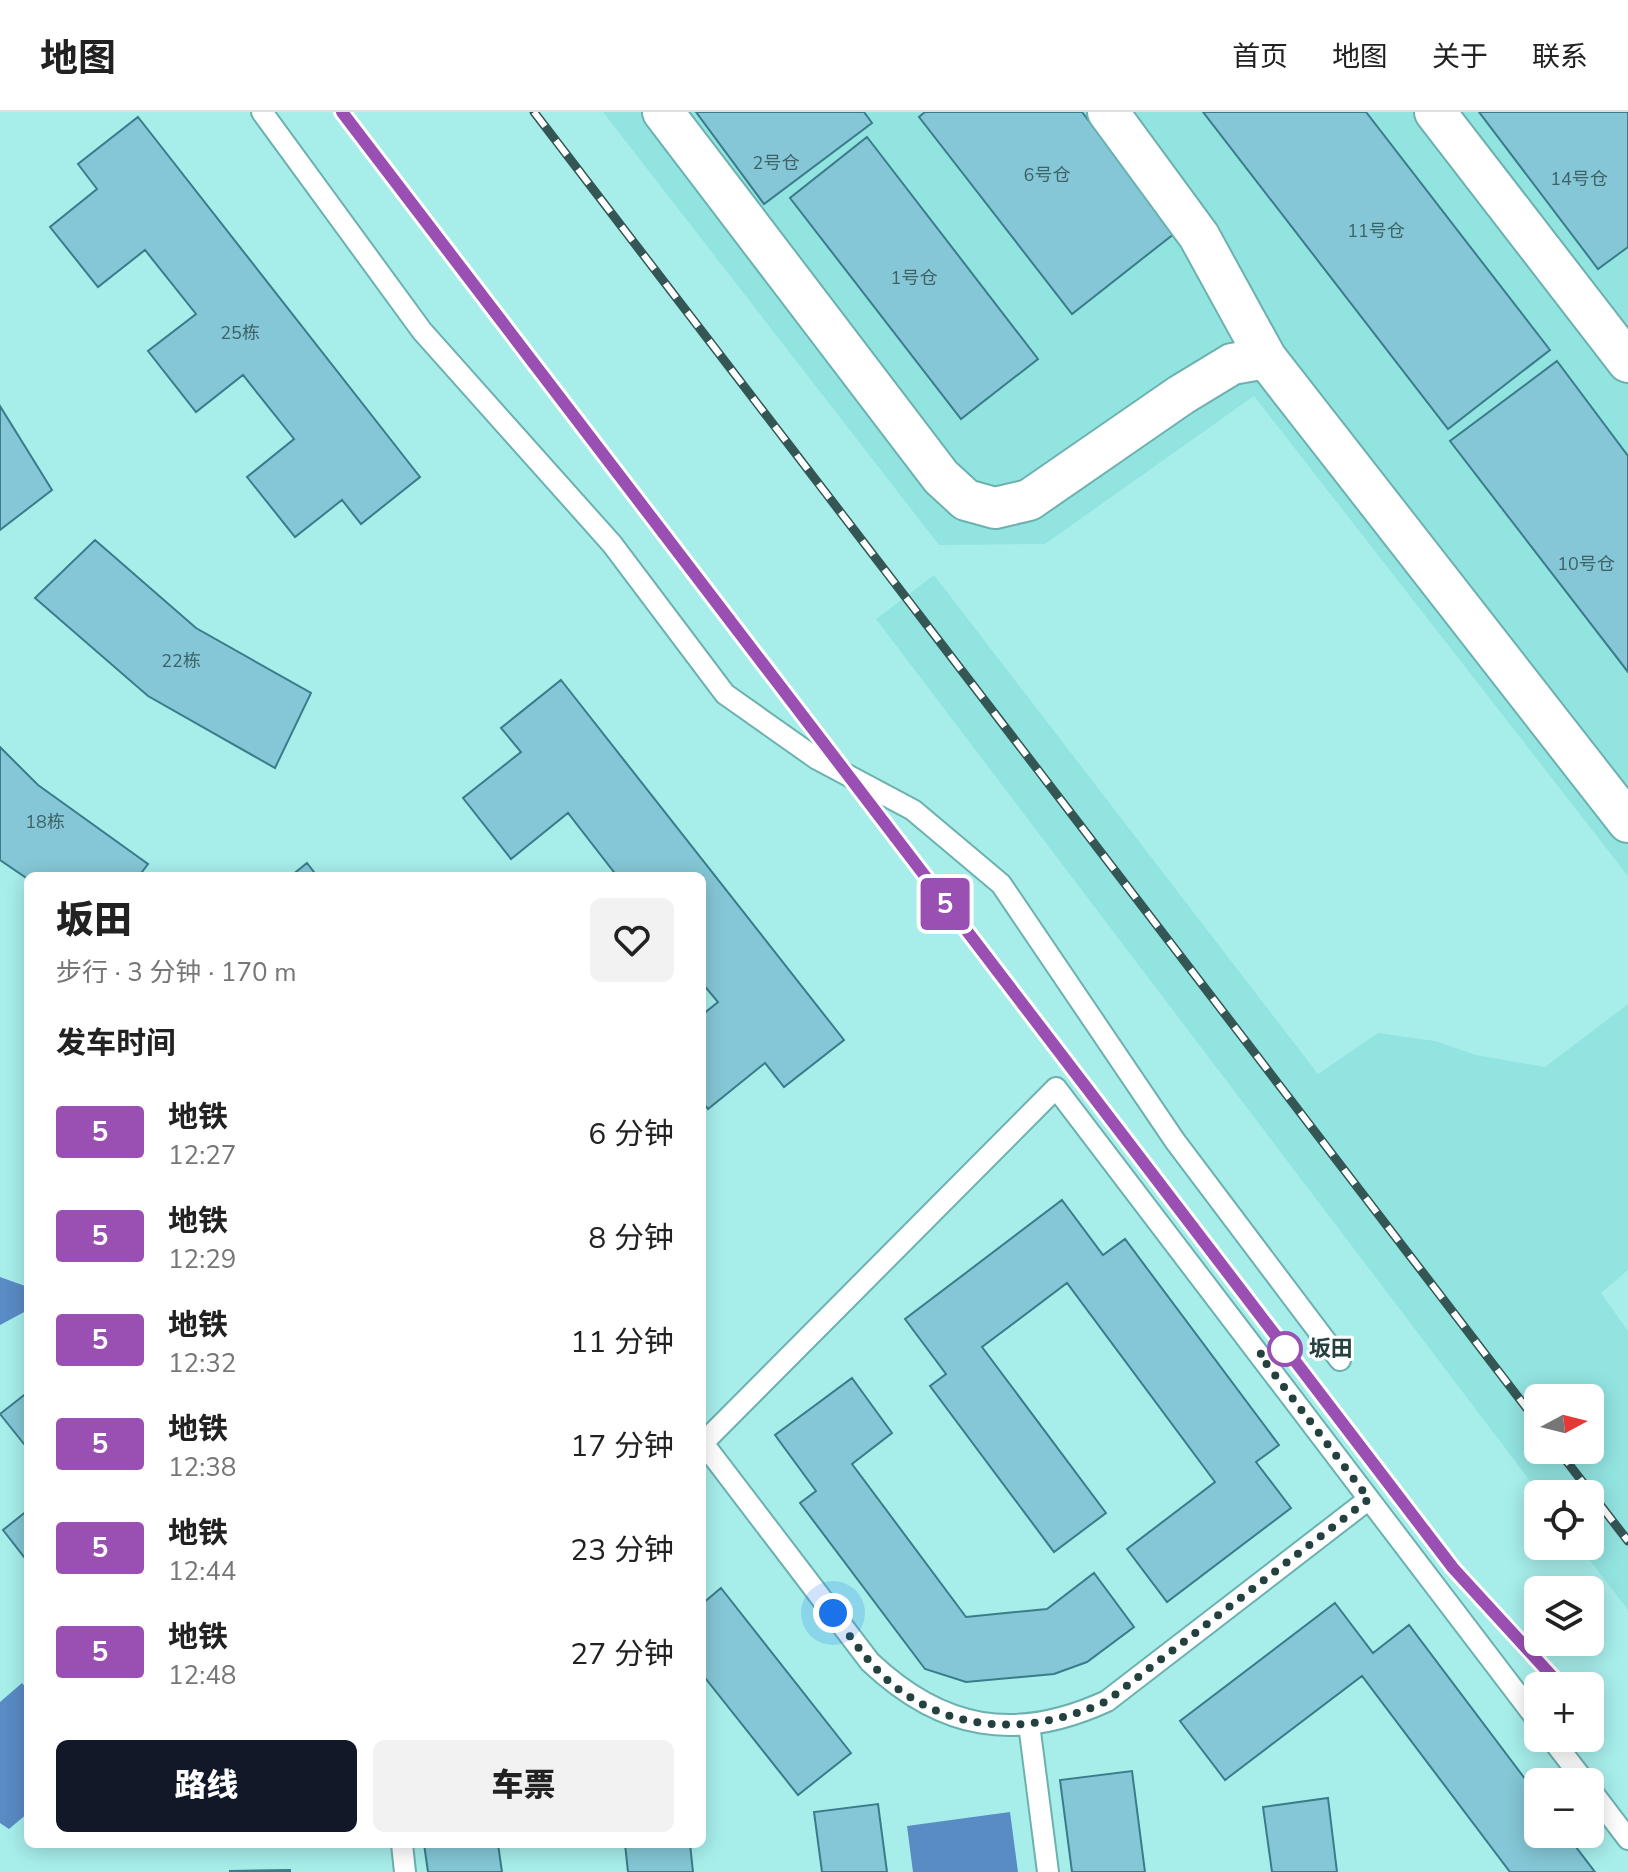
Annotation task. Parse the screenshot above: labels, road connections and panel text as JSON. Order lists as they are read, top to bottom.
{
  "places": ["坂田"],
  "lines": ["metro line 5"],
  "house_numbers": [
    "2号仓",
    "6号仓",
    "14号仓",
    "11号仓",
    "1号仓",
    "25栋",
    "10号仓",
    "22栋",
    "18栋"
  ],
  "north": "right",
  "page": {
    "header": "地图",
    "nav": [
      "首页",
      "地图",
      "关于",
      "联系"
    ],
    "on_map": "5",
    "heading": [
      ["坂田", "步行 · 3 分钟 · 170 m"],
      "发车时间"
    ],
    "list": [
      {
        "mark": "5",
        "name": "地铁",
        "note": "12:27",
        "value": "6 分钟"
      },
      {
        "mark": "5",
        "name": "地铁",
        "note": "12:29",
        "value": "8 分钟"
      },
      {
        "mark": "5",
        "name": "地铁",
        "note": "12:32",
        "value": "11 分钟"
      },
      {
        "mark": "5",
        "name": "地铁",
        "note": "12:38",
        "value": "17 分钟"
      },
      {
        "mark": "5",
        "name": "地铁",
        "note": "12:44",
        "value": "23 分钟"
      },
      {
        "mark": "5",
        "name": "地铁",
        "note": "12:48",
        "value": "27 分钟"
      }
    ],
    "map_buttons": ["+", "−"],
    "buttons": ["路线", "车票"]
  }
}
